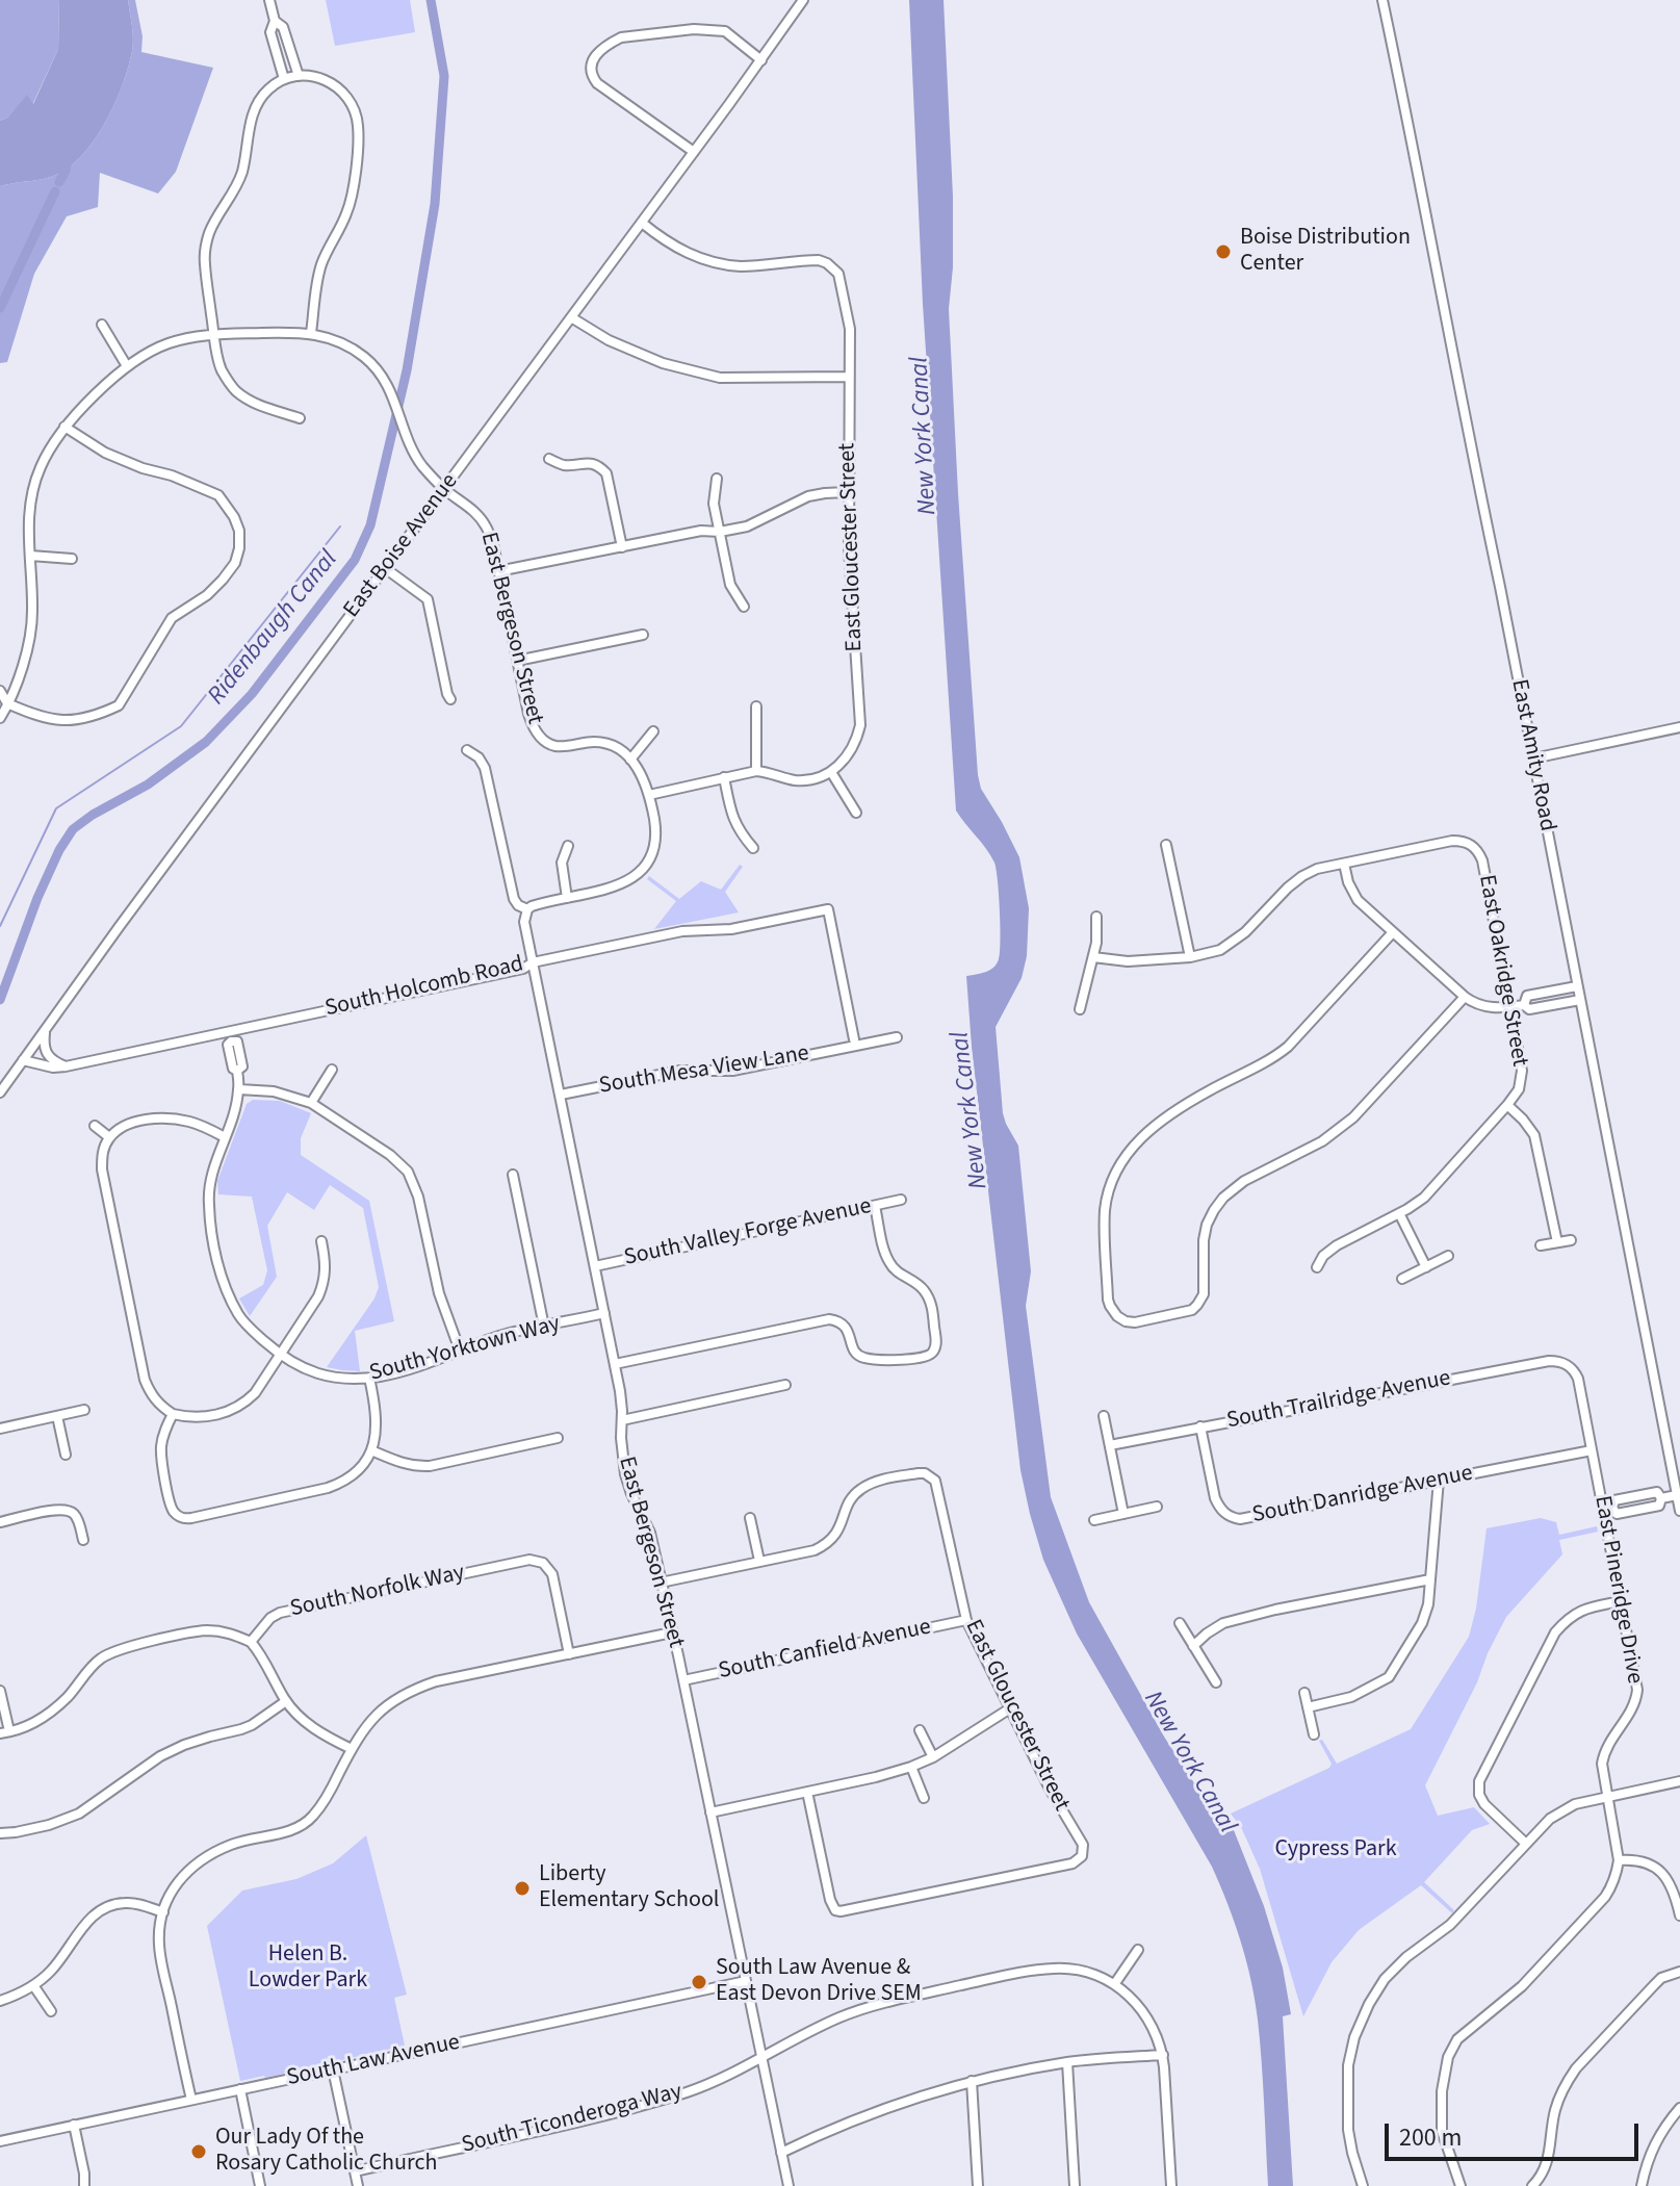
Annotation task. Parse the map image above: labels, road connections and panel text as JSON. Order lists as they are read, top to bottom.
{
  "streets": {
    "street": [
      "East Boise Avenue",
      "East Gloucester Street",
      "East Bergeson Street",
      "East Amity Road",
      "East Oakridge Street",
      "South Holcomb Road",
      "South Mesa View Lane",
      "South Valley Forge Avenue",
      "South Yorktown Way",
      "South Trailridge Avenue",
      "South Danridge Avenue",
      "East Pineridge Drive",
      "South Norfolk Way",
      "South Canfield Avenue",
      "South Law Avenue",
      "South Ticonderoga Way"
    ]
  },
  "crossings": [
    ["East Boise Avenue", "East Gloucester Street"],
    ["East Boise Avenue", "East Bergeson Street"],
    ["East Boise Avenue", "South Holcomb Road"],
    ["East Gloucester Street", "South Canfield Avenue"],
    ["East Bergeson Street", "South Holcomb Road"],
    ["East Bergeson Street", "South Mesa View Lane"],
    ["East Bergeson Street", "South Valley Forge Avenue"],
    ["East Bergeson Street", "South Yorktown Way"],
    ["East Bergeson Street", "South Canfield Avenue"],
    ["East Bergeson Street", "South Law Avenue"],
    ["East Bergeson Street", "South Ticonderoga Way"],
    ["South Trailridge Avenue", "South Danridge Avenue"],
    ["South Trailridge Avenue", "East Pineridge Drive"],
    ["South Danridge Avenue", "East Pineridge Drive"]
  ],
  "water": ["New York Canal", "Ridenbaugh Canal"],
  "parks": ["Cypress Park", "Helen B. Lowder Park"],
  "places": [
    "Boise Distribution Center",
    "Liberty Elementary School",
    "South Law Avenue & East Devon Drive SEM",
    "Our Lady Of the Rosary Catholic Church"
  ],
  "scale_bar": "200 m"
}
